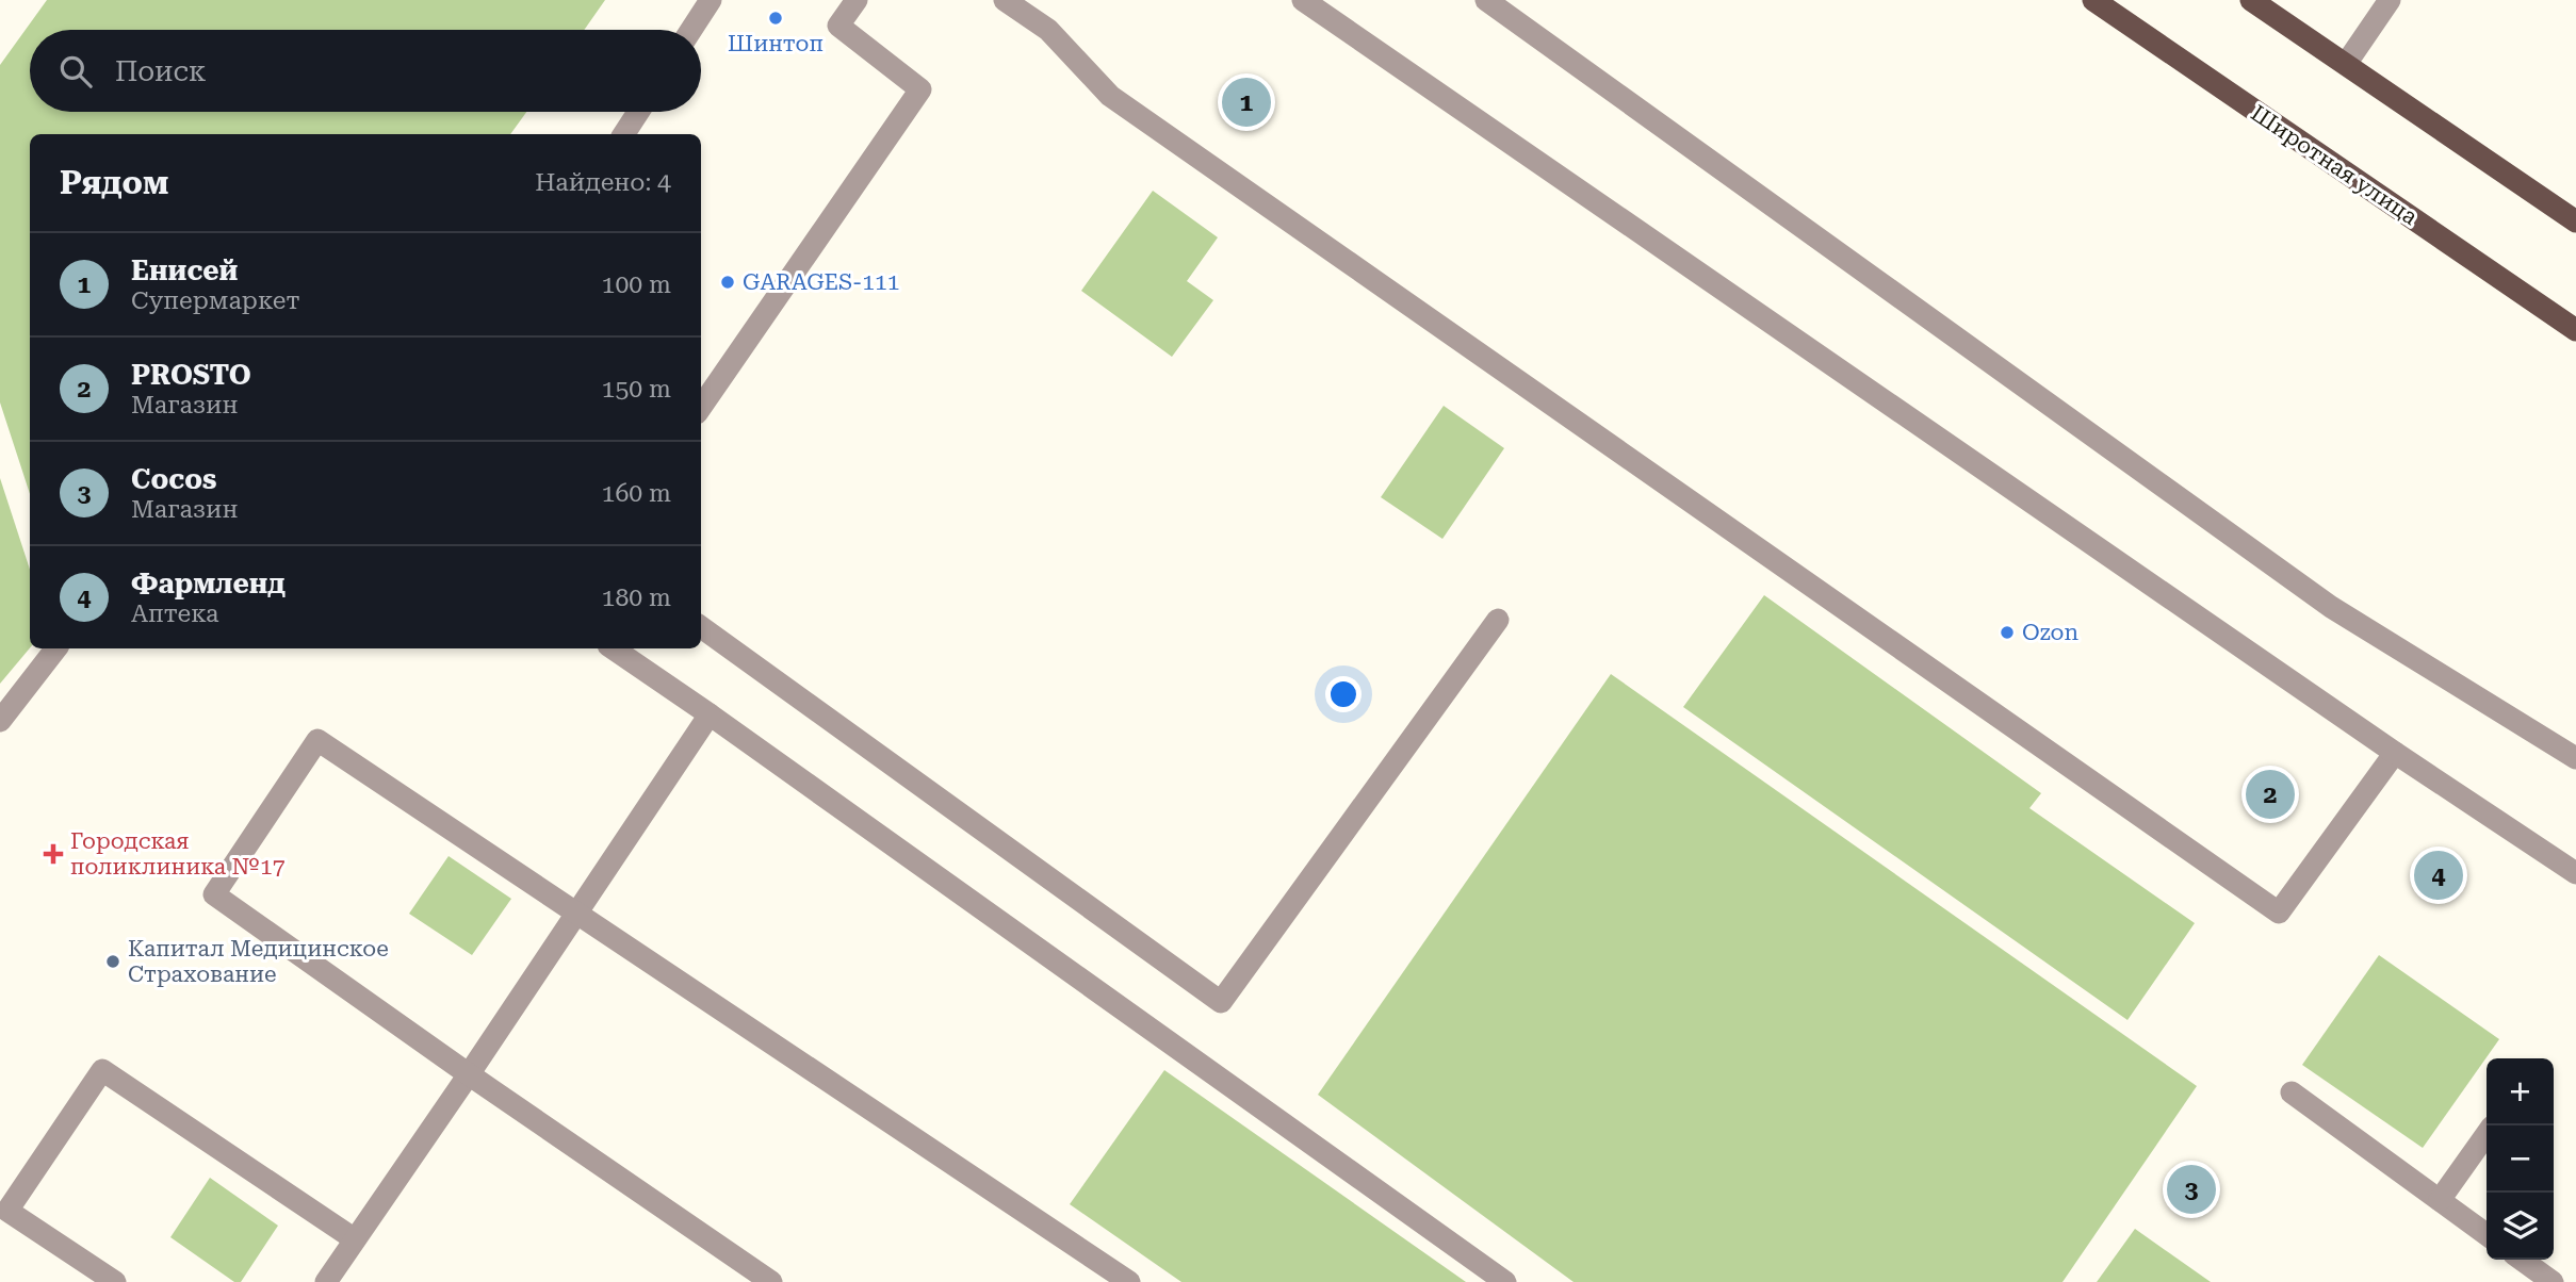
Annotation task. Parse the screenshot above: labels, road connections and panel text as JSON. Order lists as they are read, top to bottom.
{
  "streets": {
    "main road": ["Широтная улица"]
  },
  "places": {
    "other": [
      "Шинтоп",
      "GARAGES-111",
      "Ozon",
      "Капитал Медицинское Страхование"
    ],
    "health": ["Городская поликлиника №17"]
  },
  "page": {
    "search": "Поиск",
    "pins": [
      "1",
      "2",
      "4",
      "3"
    ],
    "heading": ["Рядом", "Найдено: 4"],
    "list": [
      {
        "mark": "1",
        "name": "Енисей",
        "note": "Супермаркет",
        "value": "100 m"
      },
      {
        "mark": "2",
        "name": "PROSTO",
        "note": "Магазин",
        "value": "150 m"
      },
      {
        "mark": "3",
        "name": "Cocos",
        "note": "Магазин",
        "value": "160 m"
      },
      {
        "mark": "4",
        "name": "Фармленд",
        "note": "Аптека",
        "value": "180 m"
      }
    ],
    "map_buttons": ["+", "−"]
  }
}
